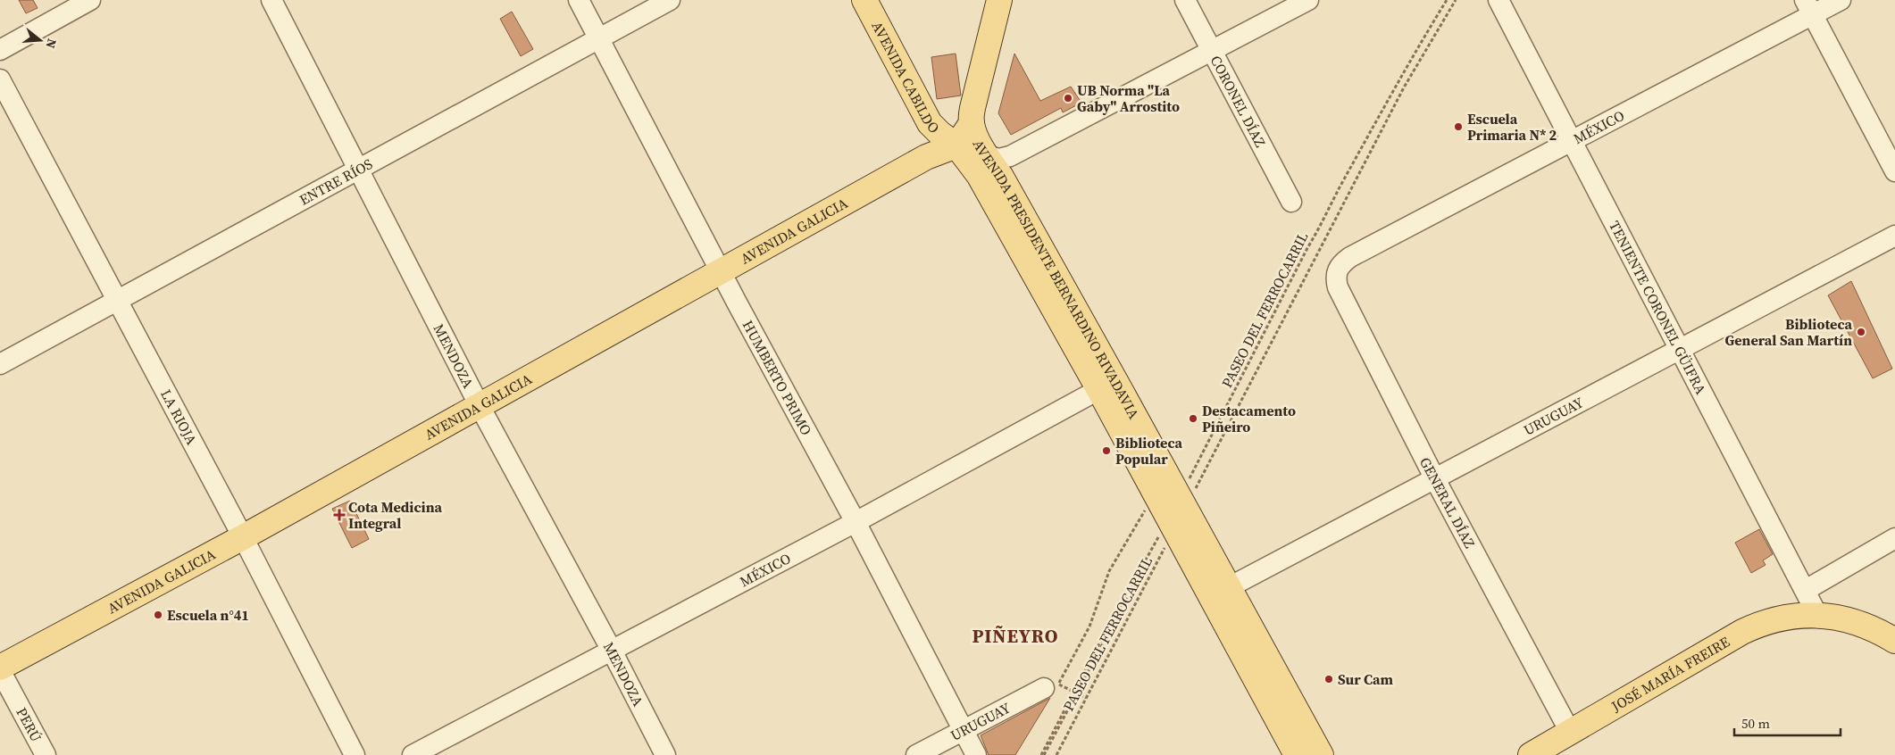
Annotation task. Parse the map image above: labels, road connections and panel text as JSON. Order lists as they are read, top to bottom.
{
  "streets": {
    "main road": [
      "AVENIDA CABILDO",
      "AVENIDA GALICIA",
      "AVENIDA PRESIDENTE BERNARDINO RIVADAVIA",
      "JOSÉ MARÍA FREIRE"
    ],
    "street": [
      "CORONEL DÍAZ",
      "MÉXICO",
      "ENTRE RÍOS",
      "TENIENTE CORONEL GÜIFRA",
      "MENDOZA",
      "HUMBERTO PRIMO",
      "URUGUAY",
      "LA RIOJA",
      "GENERAL DÍAZ",
      "PERÚ"
    ],
    "path": ["PASEO DEL FERROCARRIL"]
  },
  "crossings": [
    ["AVENIDA CABILDO", "AVENIDA GALICIA"],
    ["AVENIDA CABILDO", "AVENIDA PRESIDENTE BERNARDINO RIVADAVIA"],
    ["MÉXICO", "AVENIDA PRESIDENTE BERNARDINO RIVADAVIA"],
    ["MÉXICO", "TENIENTE CORONEL GÜIFRA"],
    ["MÉXICO", "MENDOZA"],
    ["MÉXICO", "HUMBERTO PRIMO"],
    ["MÉXICO", "GENERAL DÍAZ"],
    ["ENTRE RÍOS", "MENDOZA"],
    ["ENTRE RÍOS", "HUMBERTO PRIMO"],
    ["ENTRE RÍOS", "LA RIOJA"],
    ["AVENIDA GALICIA", "AVENIDA PRESIDENTE BERNARDINO RIVADAVIA"],
    ["AVENIDA GALICIA", "MENDOZA"],
    ["AVENIDA GALICIA", "HUMBERTO PRIMO"],
    ["AVENIDA GALICIA", "LA RIOJA"],
    ["AVENIDA GALICIA", "PERÚ"],
    ["AVENIDA PRESIDENTE BERNARDINO RIVADAVIA", "PASEO DEL FERROCARRIL"],
    ["AVENIDA PRESIDENTE BERNARDINO RIVADAVIA", "URUGUAY"],
    ["TENIENTE CORONEL GÜIFRA", "URUGUAY"],
    ["TENIENTE CORONEL GÜIFRA", "JOSÉ MARÍA FREIRE"],
    ["HUMBERTO PRIMO", "URUGUAY"],
    ["URUGUAY", "GENERAL DÍAZ"],
    ["GENERAL DÍAZ", "JOSÉ MARÍA FREIRE"]
  ],
  "districts": ["PIÑEYRO"],
  "places": {
    "other": [
      "UB Norma \"La Gaby\" Arrostito",
      "Escuela Primaria N* 2",
      "Biblioteca General San Martín",
      "Destacamento Piñeiro",
      "Biblioteca Popular",
      "Escuela n°41",
      "Sur Cam"
    ],
    "health": ["Cota Medicina Integral"]
  },
  "scale_bar": "50 m",
  "north": "right"
}
